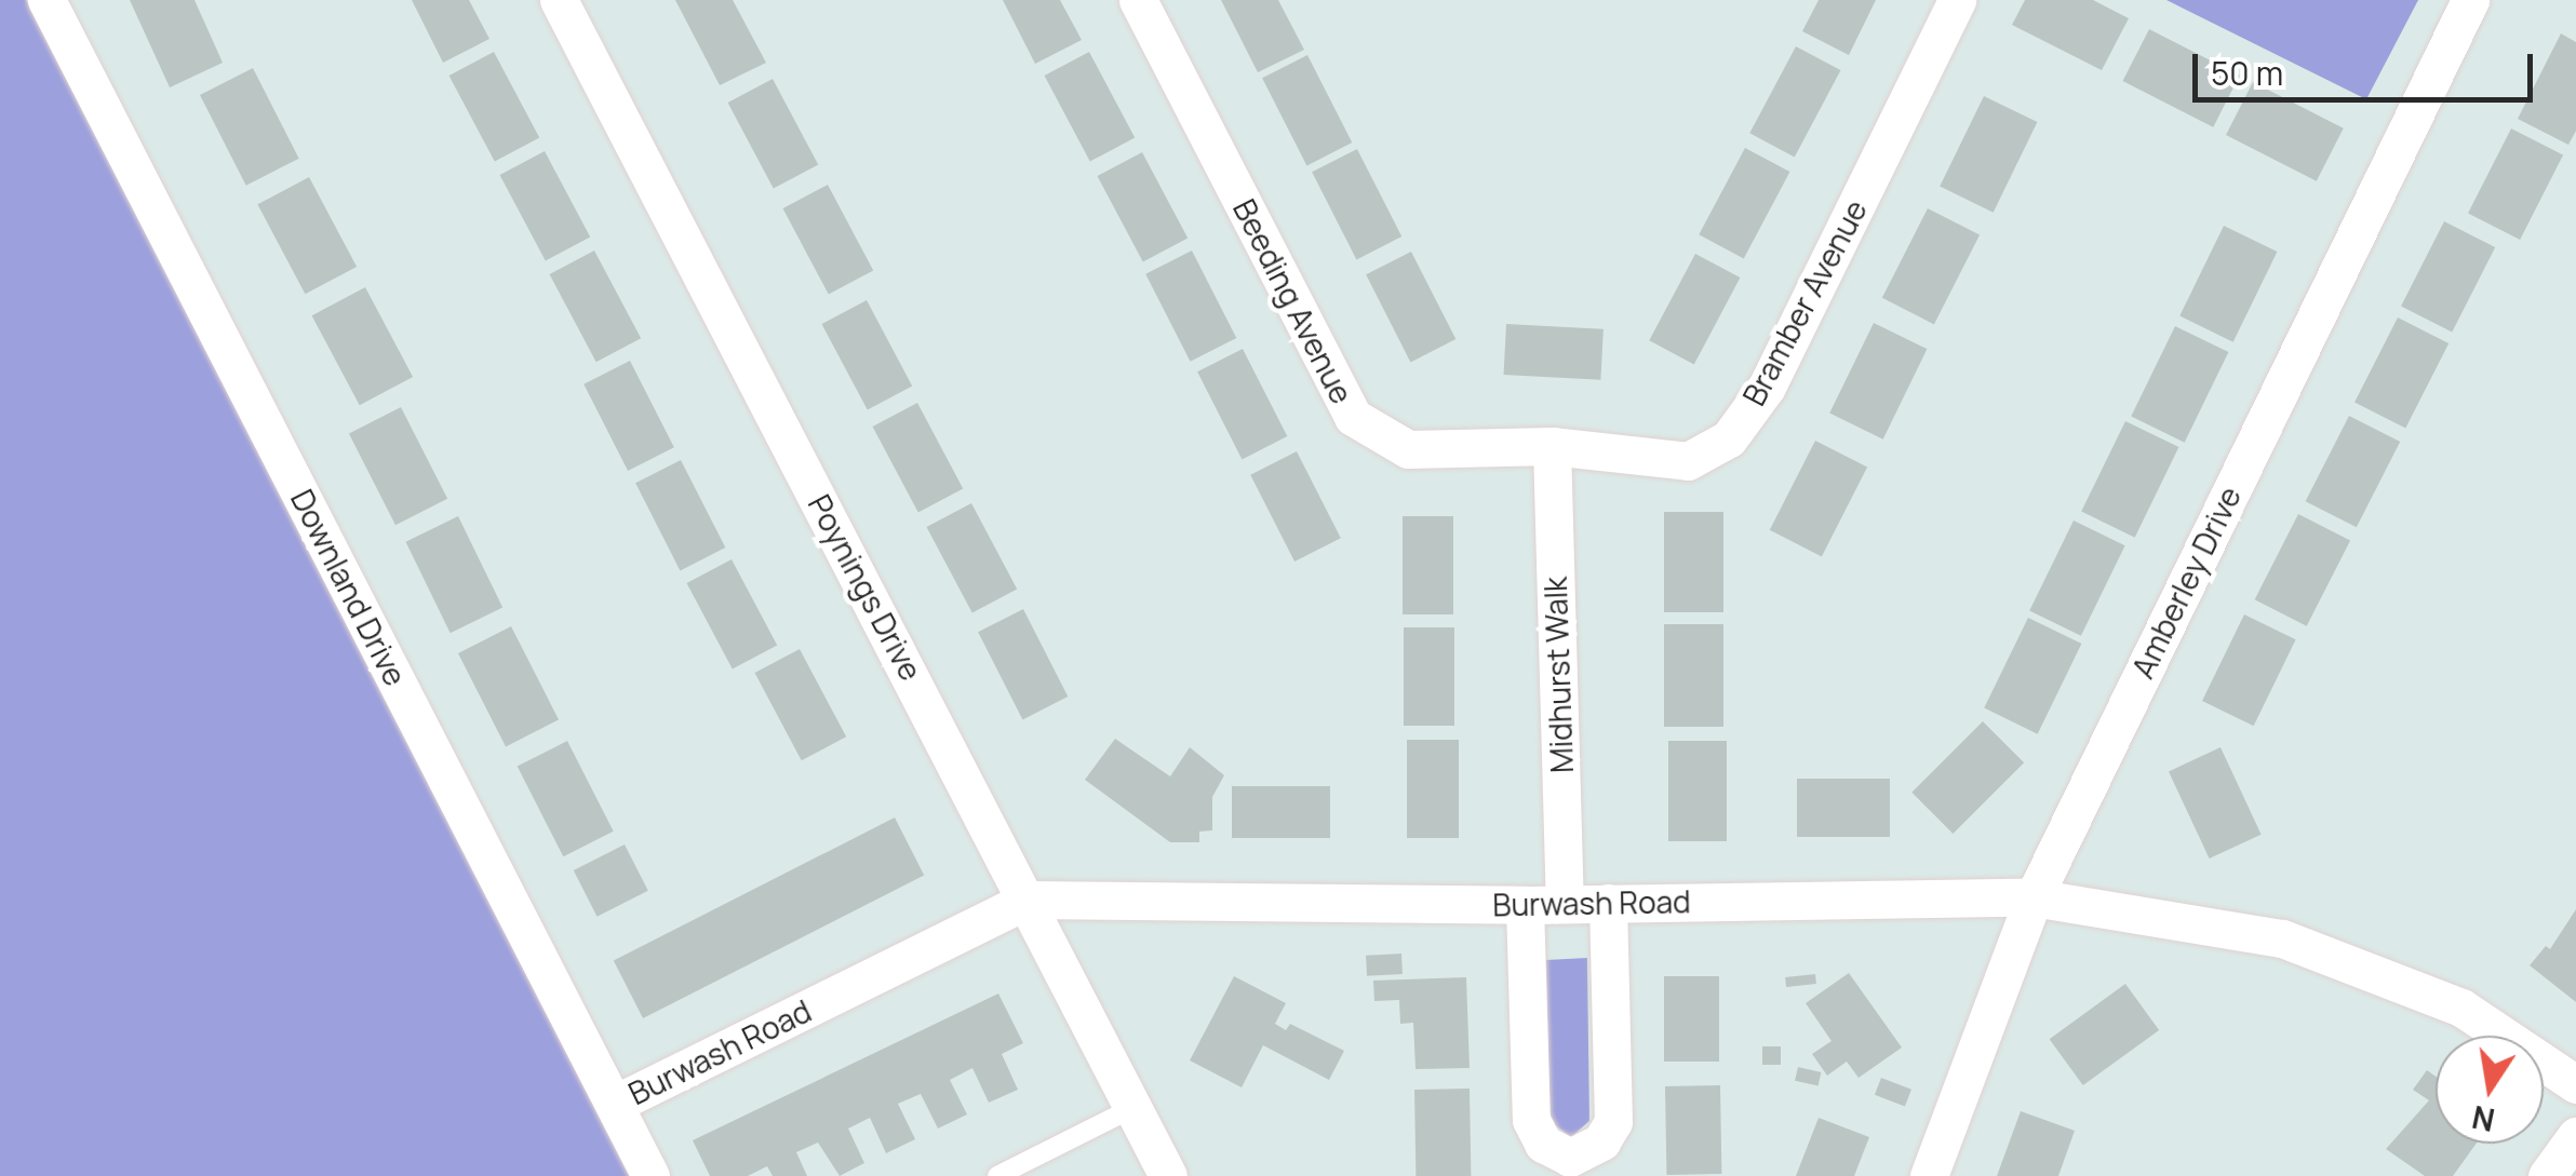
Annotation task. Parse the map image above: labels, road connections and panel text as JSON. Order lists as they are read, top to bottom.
{
  "streets": {
    "street": [
      "Beeding Avenue",
      "Bramber Avenue",
      "Amberley Drive",
      "Downland Drive",
      "Poynings Drive",
      "Midhurst Walk",
      "Burwash Road"
    ]
  },
  "crossings": [
    ["Beeding Avenue", "Bramber Avenue"],
    ["Beeding Avenue", "Midhurst Walk"],
    ["Bramber Avenue", "Midhurst Walk"],
    ["Amberley Drive", "Burwash Road"],
    ["Downland Drive", "Burwash Road"],
    ["Poynings Drive", "Burwash Road"],
    ["Midhurst Walk", "Burwash Road"]
  ],
  "scale_bar": "50 m",
  "north": "bottom"
}
